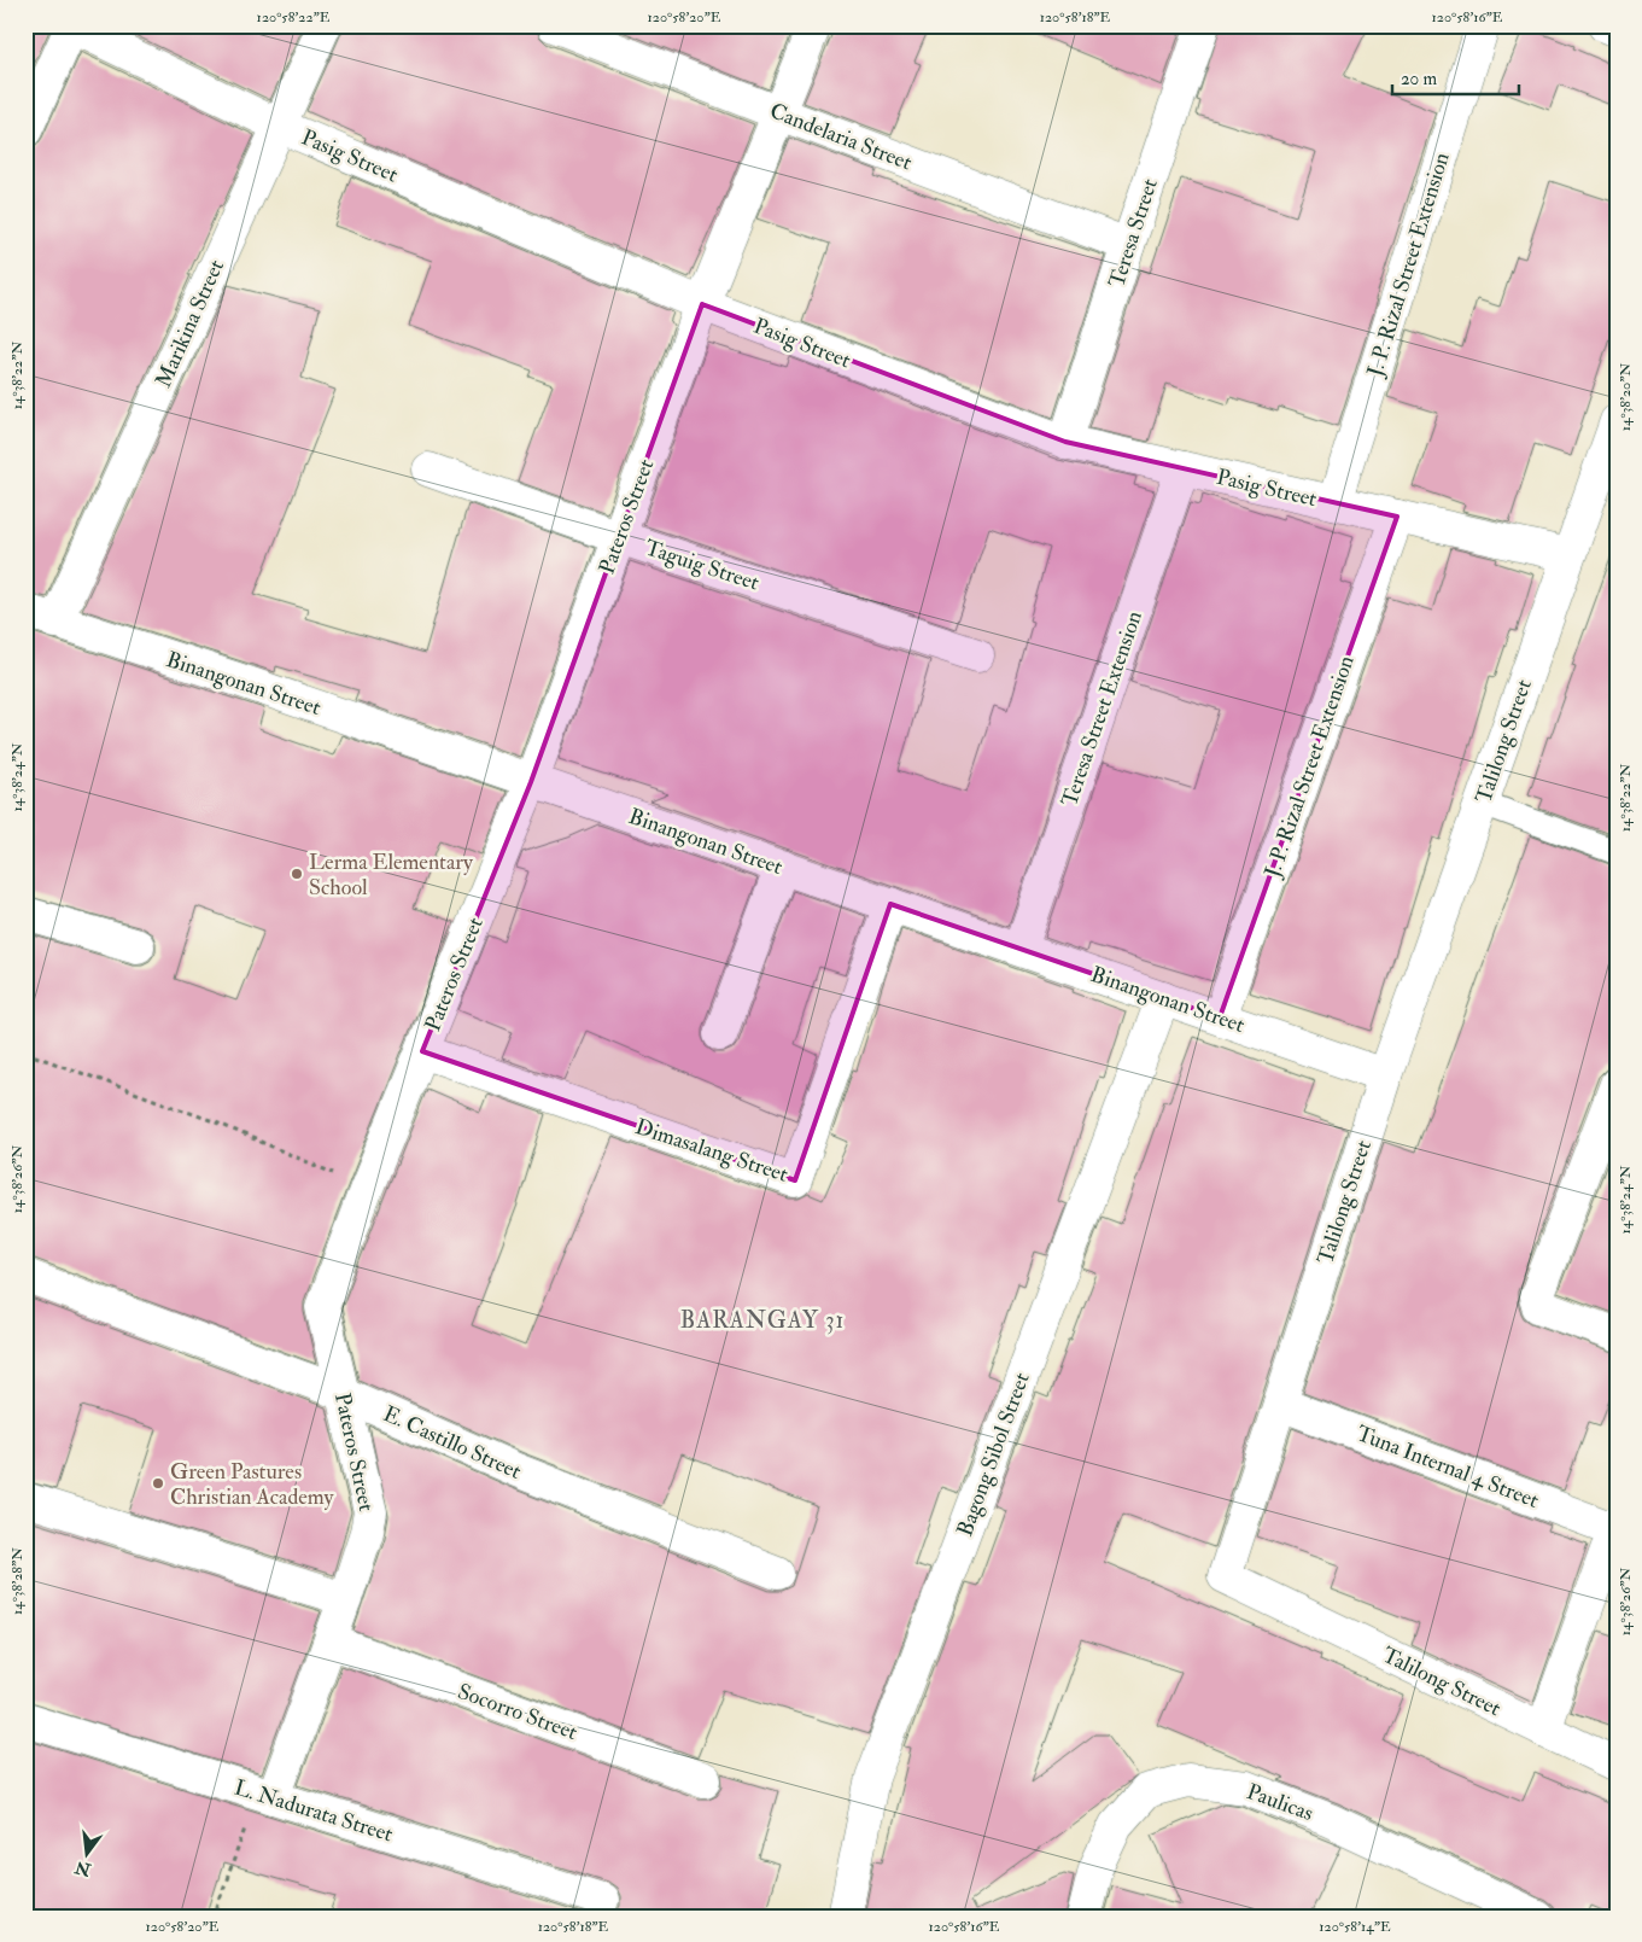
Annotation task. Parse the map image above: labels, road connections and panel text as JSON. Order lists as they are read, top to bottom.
{
  "streets": {
    "street": [
      "Candelaria Street",
      "Pasig Street",
      "Teresa Street",
      "J. P. Rizal Street Extension",
      "Marikina Street",
      "Pateros Street",
      "Taguig Street",
      "Binangonan Street",
      "Teresa Street Extension",
      "Talilong Street",
      "Dimasalang Street",
      "E. Castillo Street",
      "Bagong Sibol Street",
      "Tuna Internal 4 Street",
      "Socorro Street",
      "Paulicas",
      "L. Nadurata Street"
    ]
  },
  "crossings": [
    ["Candelaria Street", "Teresa Street"],
    ["Candelaria Street", "Pateros Street"],
    ["Pasig Street", "Teresa Street"],
    ["Pasig Street", "J. P. Rizal Street Extension"],
    ["Pasig Street", "Marikina Street"],
    ["Pasig Street", "Pateros Street"],
    ["Pasig Street", "Teresa Street Extension"],
    ["Pasig Street", "Talilong Street"],
    ["J. P. Rizal Street Extension", "Binangonan Street"],
    ["Marikina Street", "Binangonan Street"],
    ["Pateros Street", "Taguig Street"],
    ["Pateros Street", "Binangonan Street"],
    ["Pateros Street", "Dimasalang Street"],
    ["Pateros Street", "E. Castillo Street"],
    ["Pateros Street", "Socorro Street"],
    ["Pateros Street", "L. Nadurata Street"],
    ["Binangonan Street", "Teresa Street Extension"],
    ["Binangonan Street", "Talilong Street"],
    ["Binangonan Street", "Dimasalang Street"],
    ["Binangonan Street", "Bagong Sibol Street"],
    ["Talilong Street", "Tuna Internal 4 Street"]
  ],
  "districts": ["BARANGAY 31"],
  "places": ["Lerma Elementary School", "Green Pastures Christian Academy"],
  "scale_bar": "20 m",
  "north": "bottom",
  "coordinates": [
    "120°58'22\"E",
    "120°58'20\"E",
    "120°58'18\"E",
    "120°58'16\"E",
    "14°38'22\"N",
    "14°38'20\"N",
    "14°38'24\"N",
    "14°38'26\"N",
    "14°38'28\"N",
    "120°58'14\"E"
  ]
}
